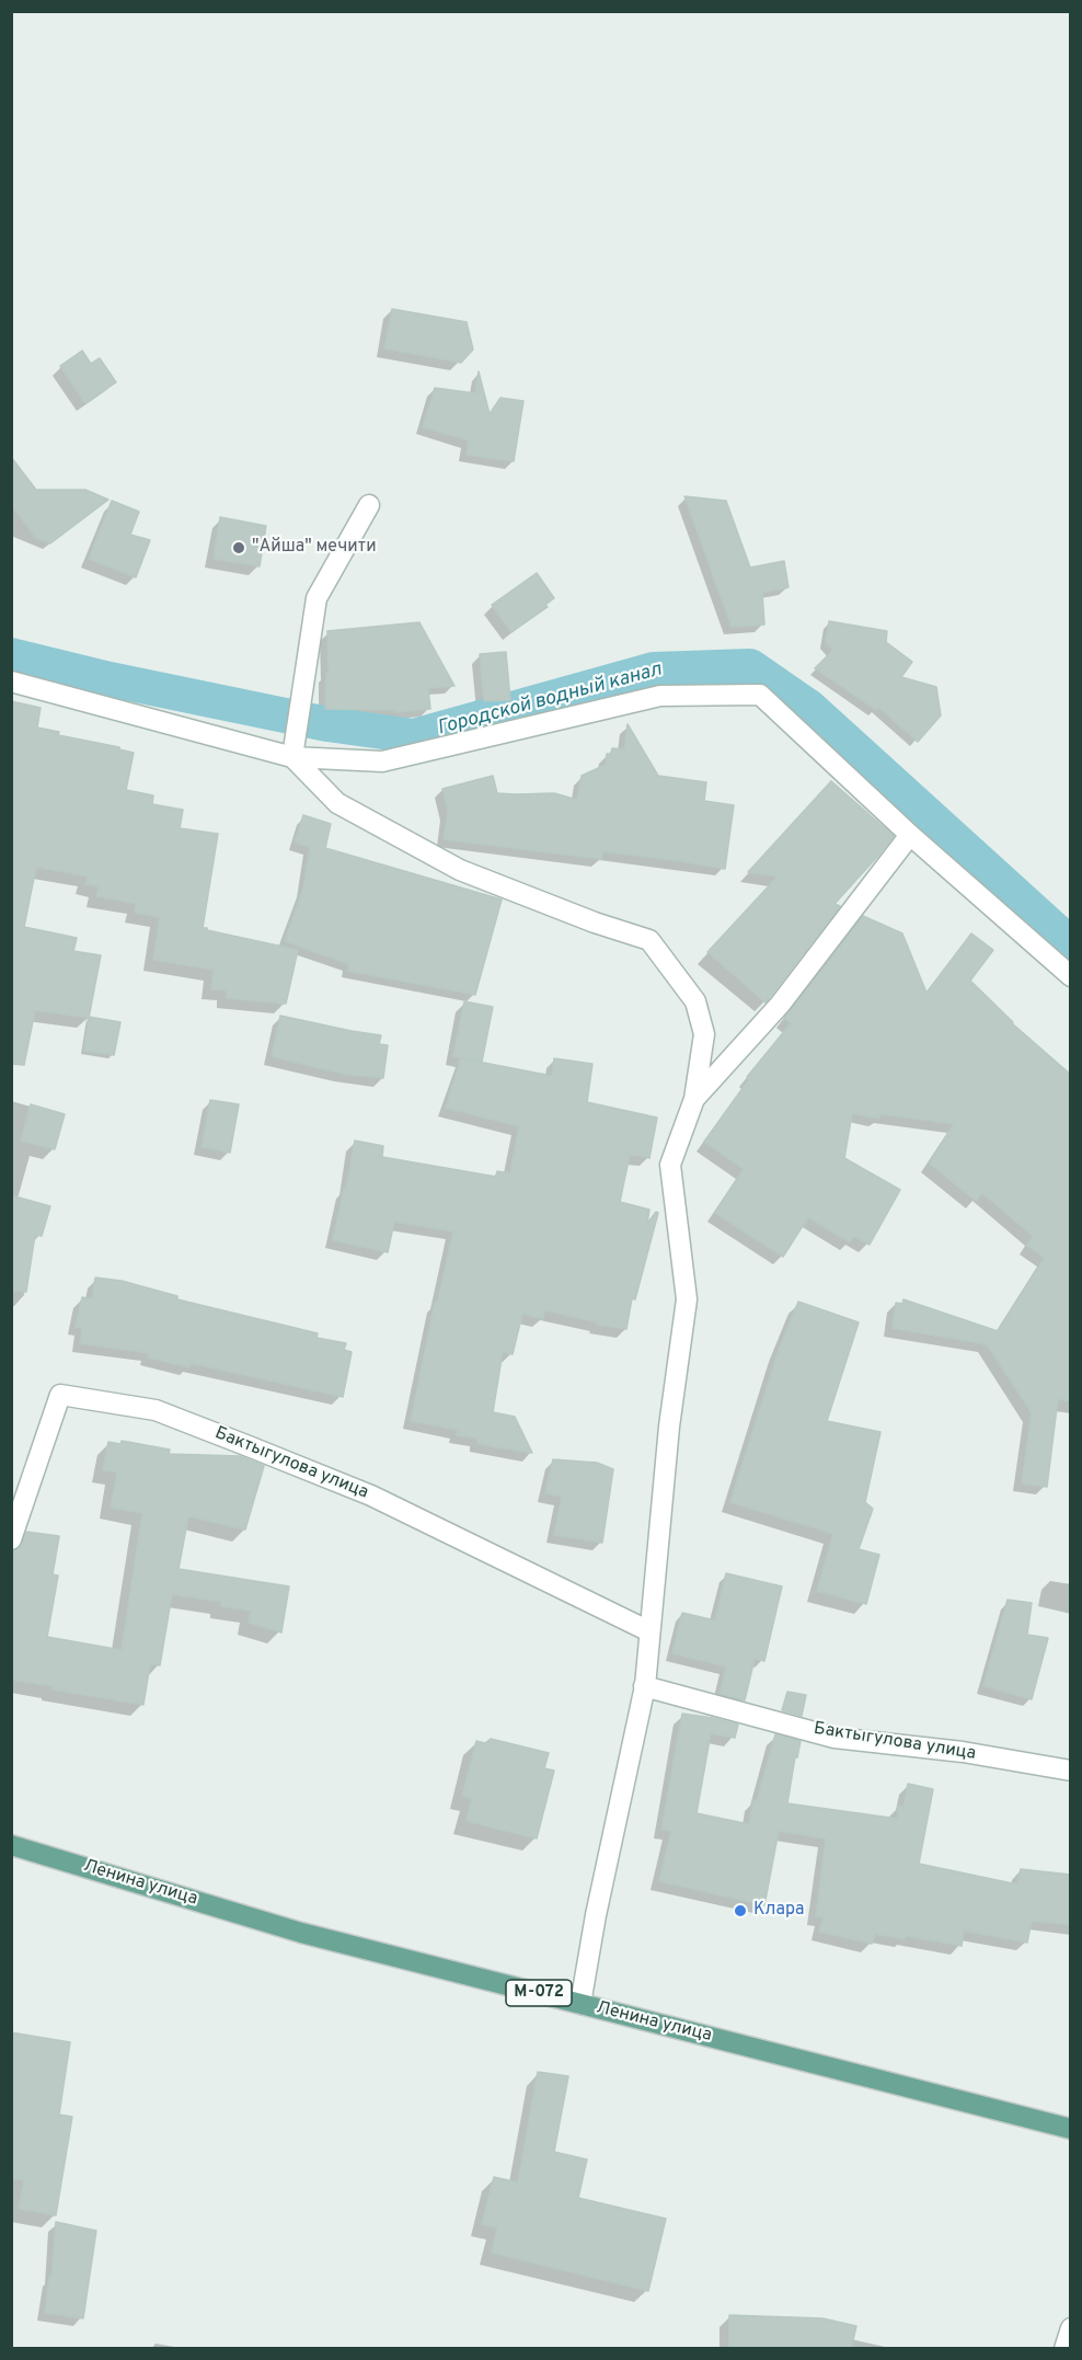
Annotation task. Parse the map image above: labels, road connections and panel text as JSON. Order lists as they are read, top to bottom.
{
  "streets": {
    "main road": ["Ленина улица", "М-072"],
    "street": ["Бактыгулова улица"]
  },
  "water": ["Городской водный канал"],
  "places": ["\"Айша\" мечити", "Клара"]
}
